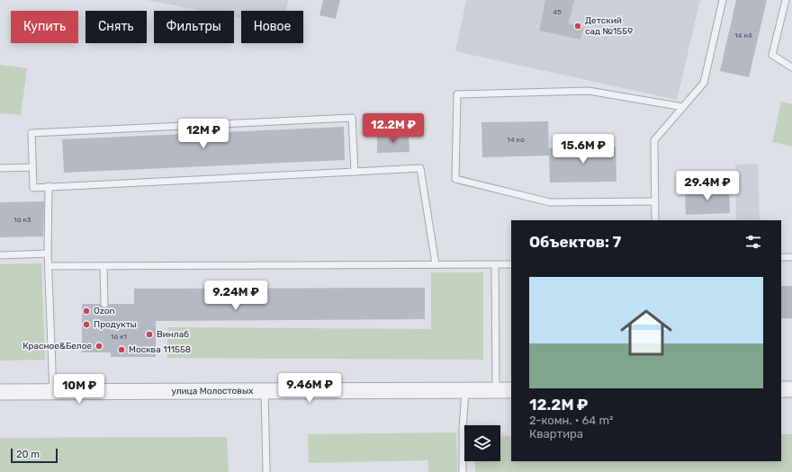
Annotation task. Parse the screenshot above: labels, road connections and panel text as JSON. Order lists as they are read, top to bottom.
{
  "streets": {
    "street": ["улица Молостовых"]
  },
  "places": [
    "Детский сад №1559",
    "Ozon",
    "Продукты",
    "Винлаб",
    "Красное&Белое",
    "Москва 111558"
  ],
  "house_numbers": [
    "45",
    "14 к4",
    "14 к6",
    "16 к3",
    "16 к1"
  ],
  "scale_bar": "20 m",
  "page": {
    "chip": [
      "Купить",
      "Снять",
      "Фильтры",
      "Новое"
    ],
    "price": [
      "12.2M ₽",
      "12M ₽",
      "15.6M ₽",
      "29.4M ₽",
      "9.24M ₽",
      "9.46M ₽",
      "10M ₽"
    ],
    "heading": "Объектов: 7",
    "list": [
      {
        "name": "12.2M ₽",
        "note": "2-комн. · 64 m² · Квартира"
      }
    ],
    "scale": "20 m"
  }
}
